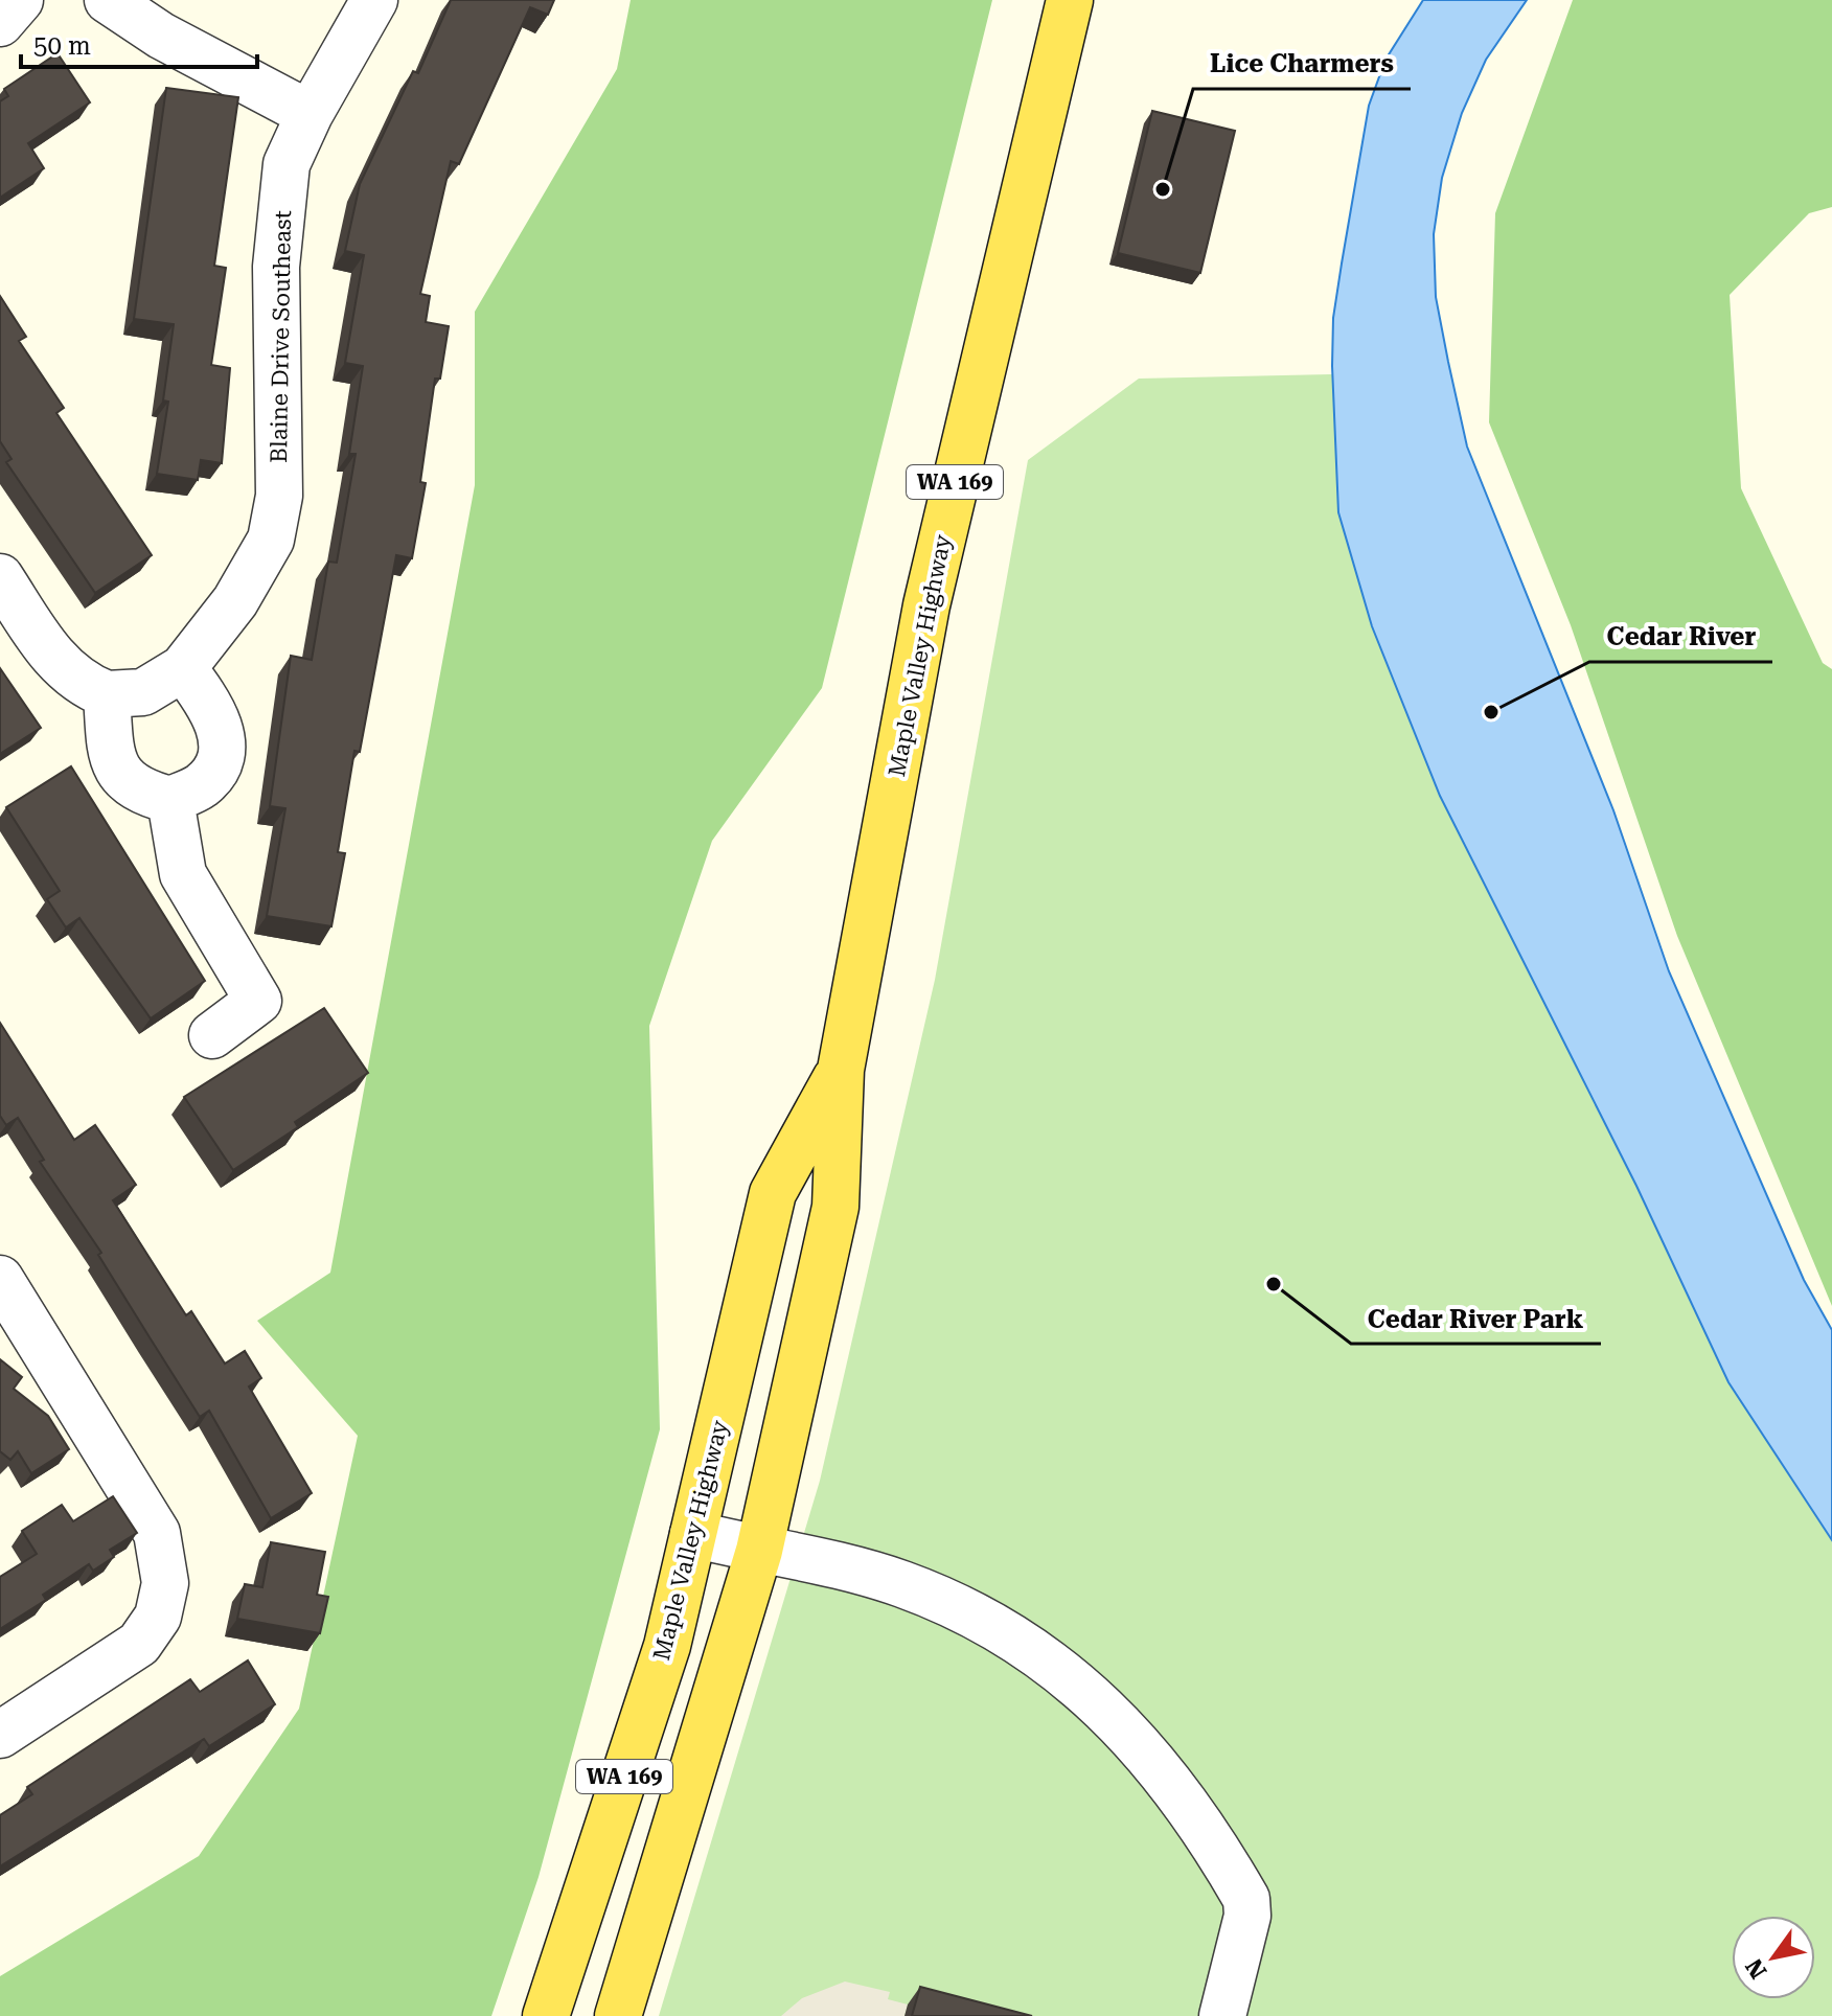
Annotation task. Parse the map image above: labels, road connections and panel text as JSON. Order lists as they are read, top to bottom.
{
  "streets": {
    "main road": ["WA 169", "Maple Valley Highway"],
    "street": ["Blaine Drive Southeast"]
  },
  "places": ["Lice Charmers", "Cedar River", "Cedar River Park"],
  "scale_bar": "50 m",
  "north": "bottom left"
}
